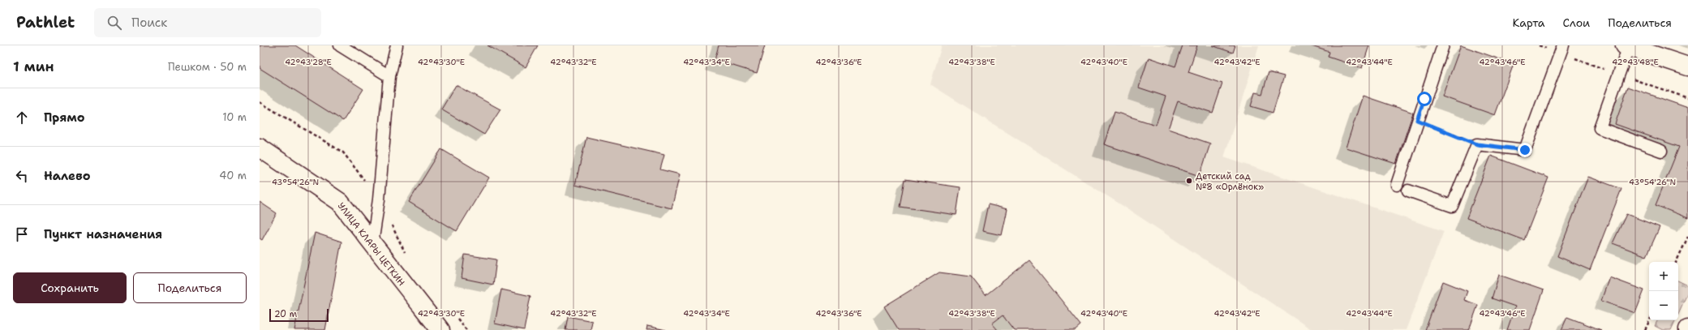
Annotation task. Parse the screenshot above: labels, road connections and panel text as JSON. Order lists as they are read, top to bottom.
{
  "streets": {
    "street": ["УЛИЦА КЛАРЫ ЦЕТКИН"]
  },
  "places": ["Детский сад №8 «Орлёнок»"],
  "scale_bar": "20 m",
  "page": {
    "header": "Pathlet",
    "search": "Поиск",
    "nav": ["Карта", "Слои", "Поделиться"],
    "heading": ["1 мин", "Пешком · 50 m"],
    "list": [
      ["Прямо", "10 m"],
      ["Налево", "40 m"],
      "Пункт назначения"
    ],
    "map_buttons": ["+", "−"],
    "buttons": ["Сохранить", "Поделиться"],
    "scale": "20 m"
  },
  "coordinates": [
    "42°43'28\"E",
    "42°43'30\"E",
    "42°43'32\"E",
    "42°43'34\"E",
    "42°43'36\"E",
    "42°43'38\"E",
    "42°43'40\"E",
    "42°43'42\"E",
    "42°43'44\"E",
    "42°43'46\"E",
    "42°43'48\"E",
    "43°54'26\"N"
  ]
}
